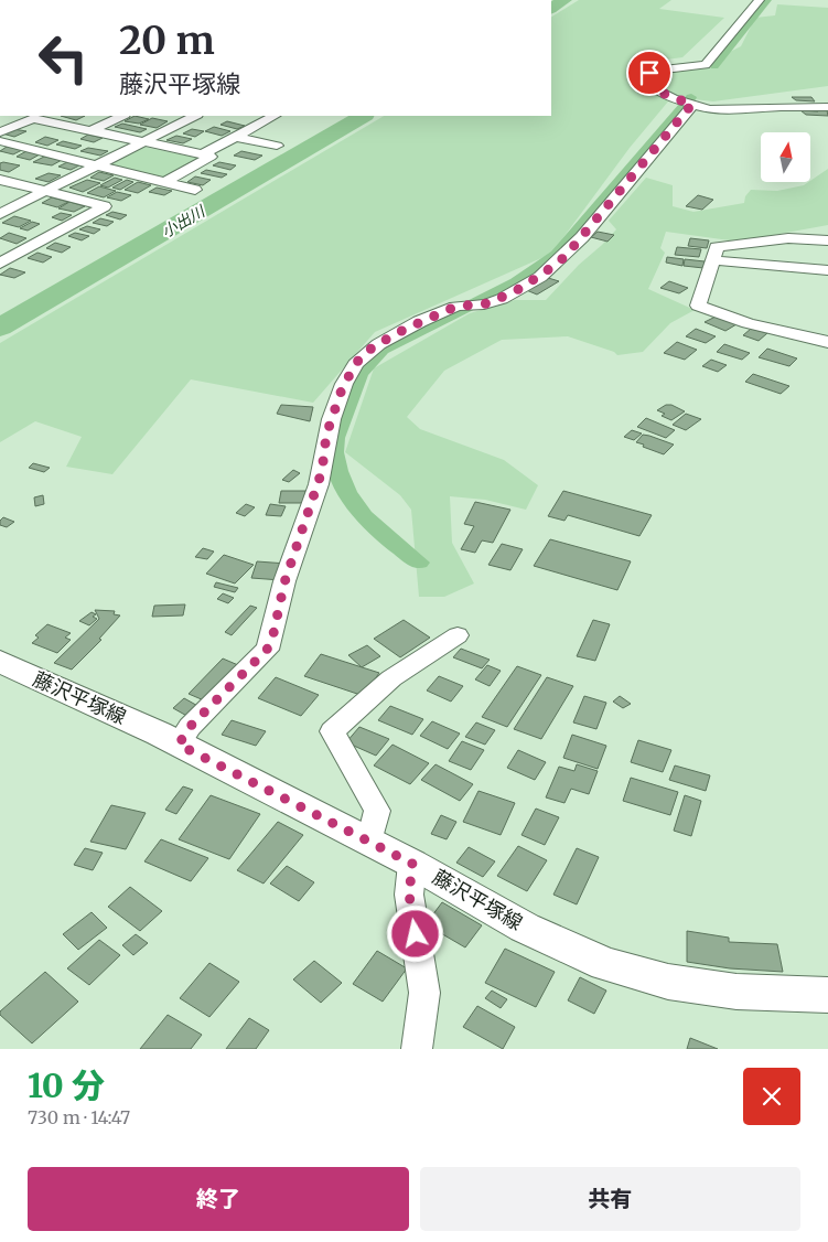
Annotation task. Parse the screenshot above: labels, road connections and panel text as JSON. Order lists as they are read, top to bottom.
{
  "streets": {
    "main road": ["藤沢平塚線"]
  },
  "water": ["小出川"],
  "north": "top",
  "page": {
    "turn": ["20 m", "藤沢平塚線"],
    "heading": ["10 分", "730 m · 14:47"],
    "buttons": ["終了", "共有"]
  }
}
